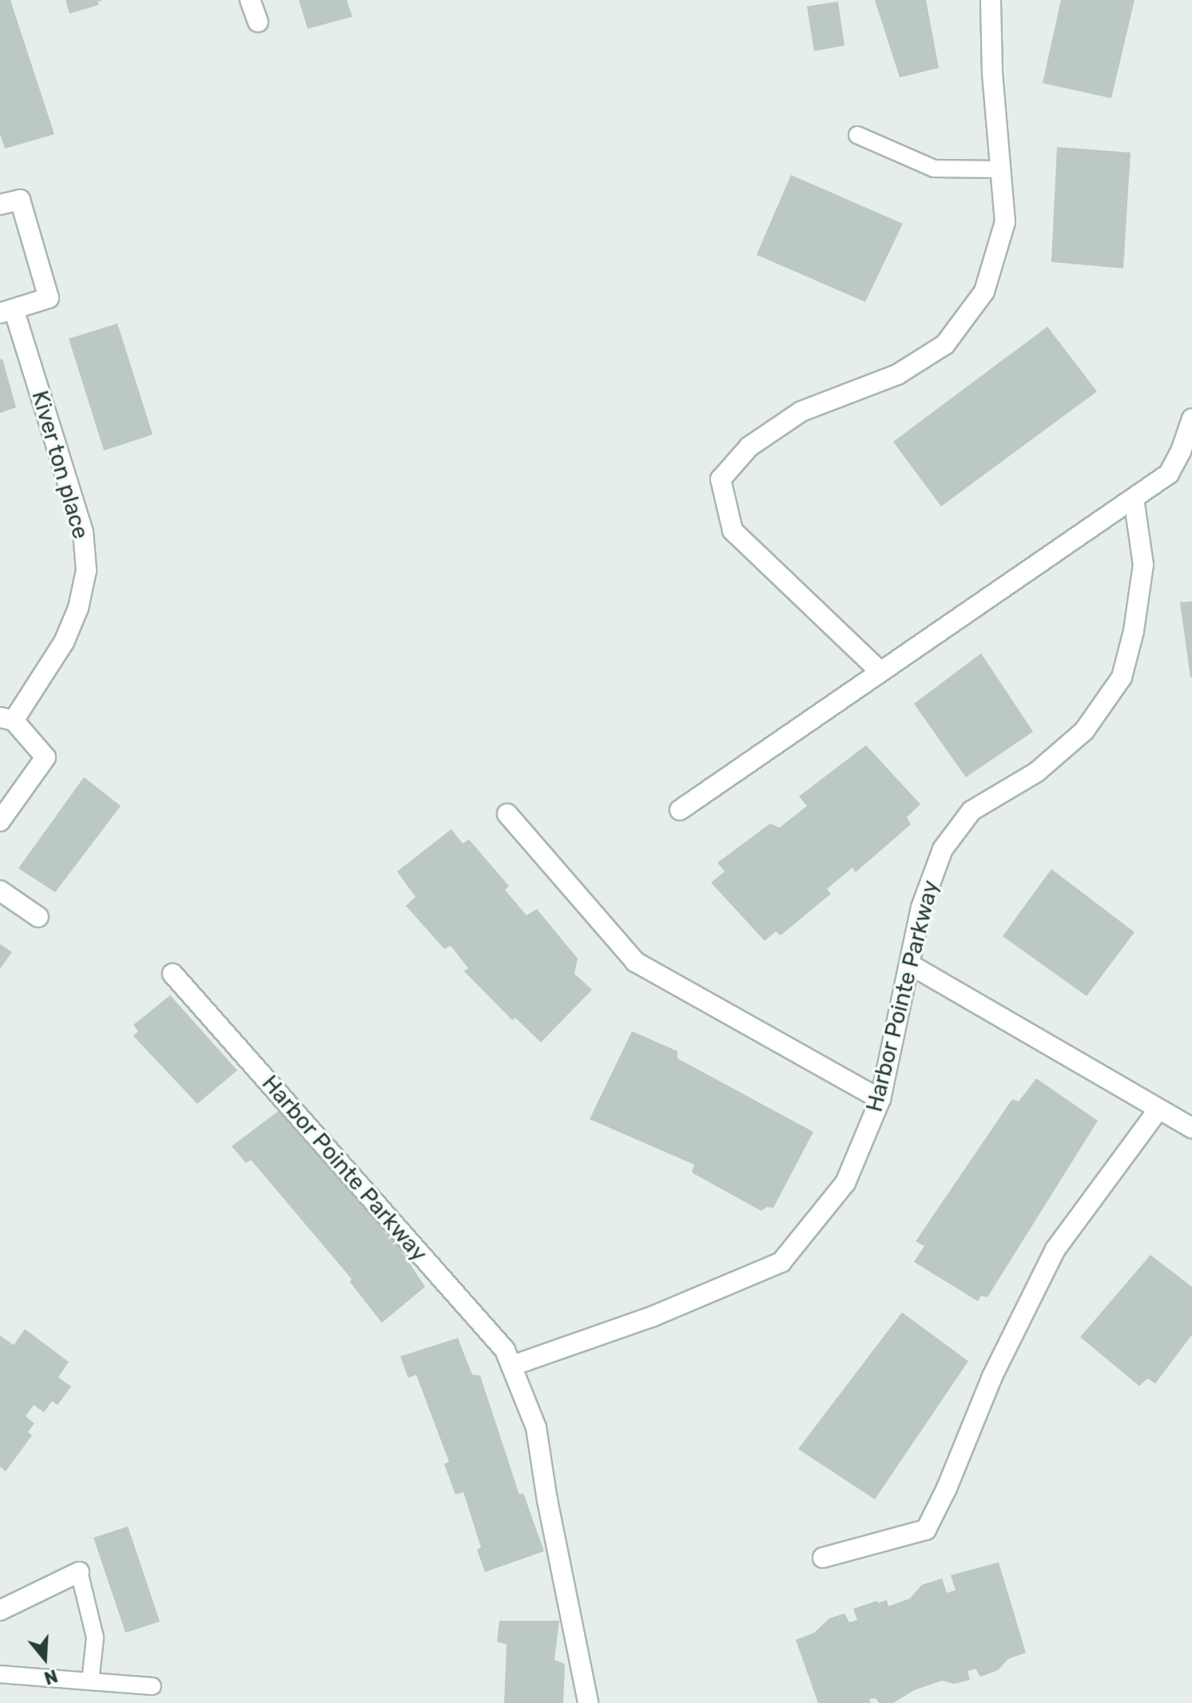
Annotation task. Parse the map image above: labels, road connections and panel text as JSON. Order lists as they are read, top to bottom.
{
  "streets": {
    "street": ["Kiver ton place", "Harbor Pointe Parkway"]
  },
  "north": "bottom"
}
